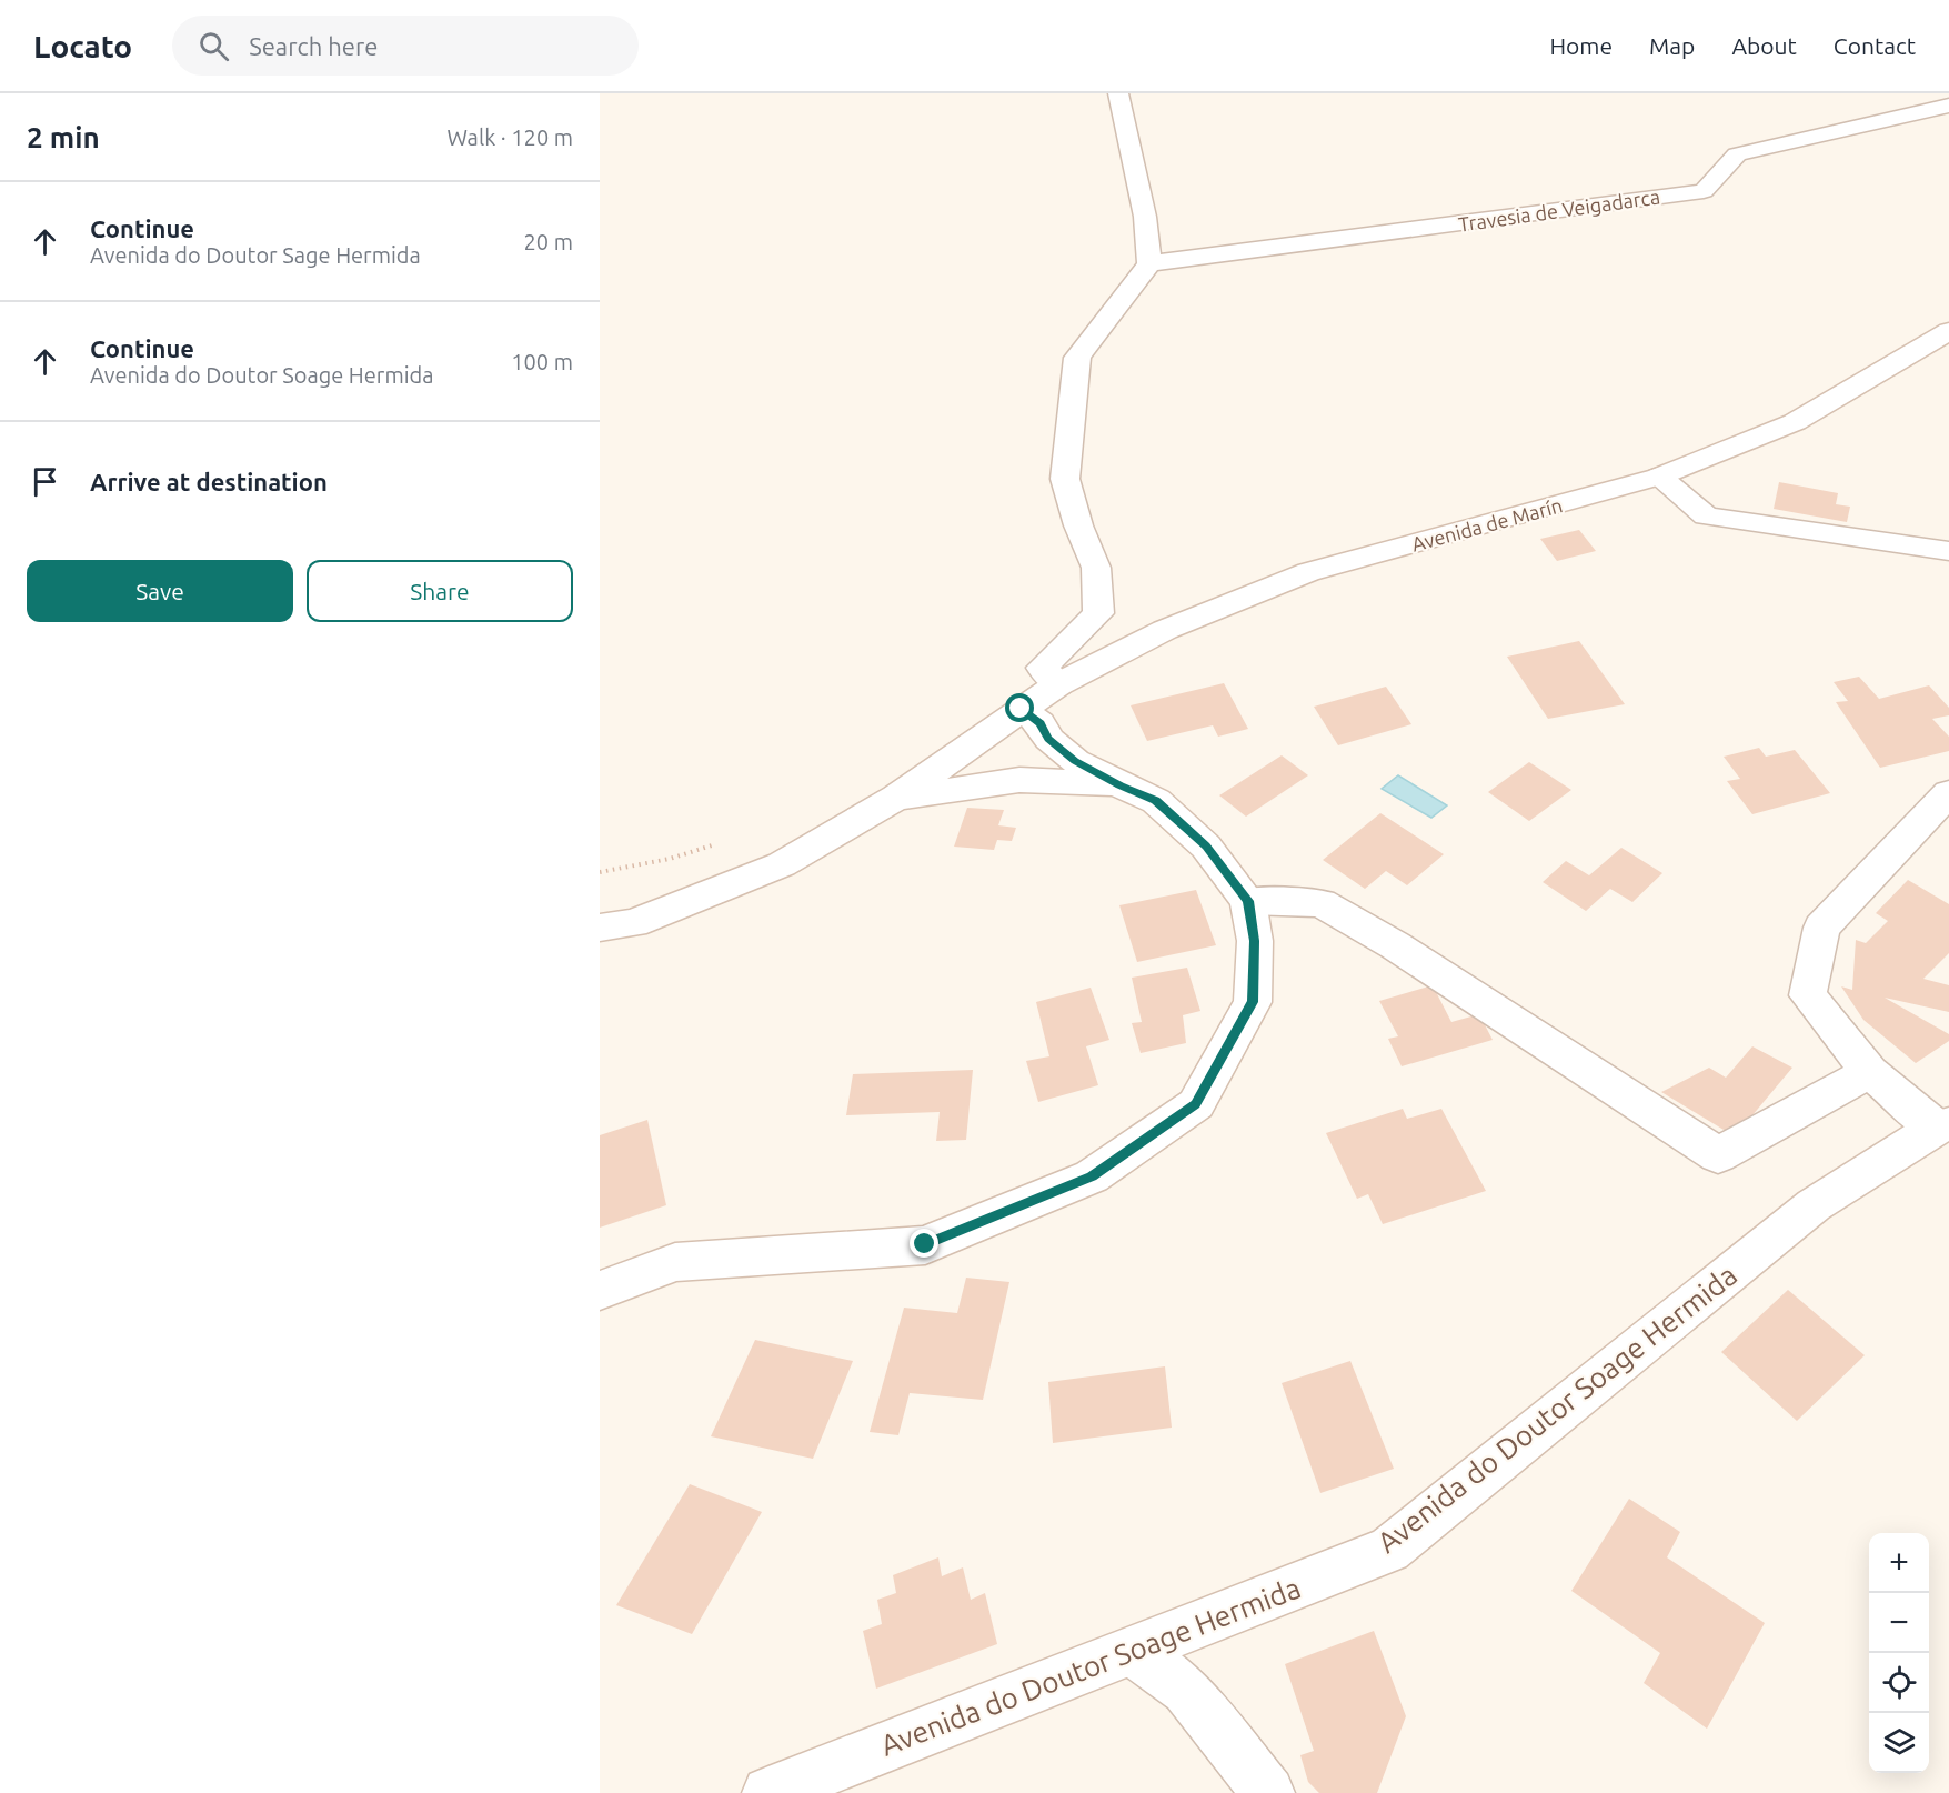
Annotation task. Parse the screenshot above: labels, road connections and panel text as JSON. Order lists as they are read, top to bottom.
{
  "streets": {
    "street": ["Travesia de Veigadarca", "Avenida de Marín", "Avenida do Doutor Soage Hermida"]
  },
  "page": {
    "header": "Locato",
    "search": "Search here",
    "nav": [
      "Home",
      "Map",
      "About",
      "Contact"
    ],
    "heading": ["2 min", "Walk · 120 m"],
    "list": [
      ["Continue", "Avenida do Doutor Sage Hermida", "20 m"],
      ["Continue", "Avenida do Doutor Soage Hermida", "100 m"],
      "Arrive at destination"
    ],
    "buttons": ["Save", "Share"],
    "map_buttons": ["+", "−"]
  }
}
